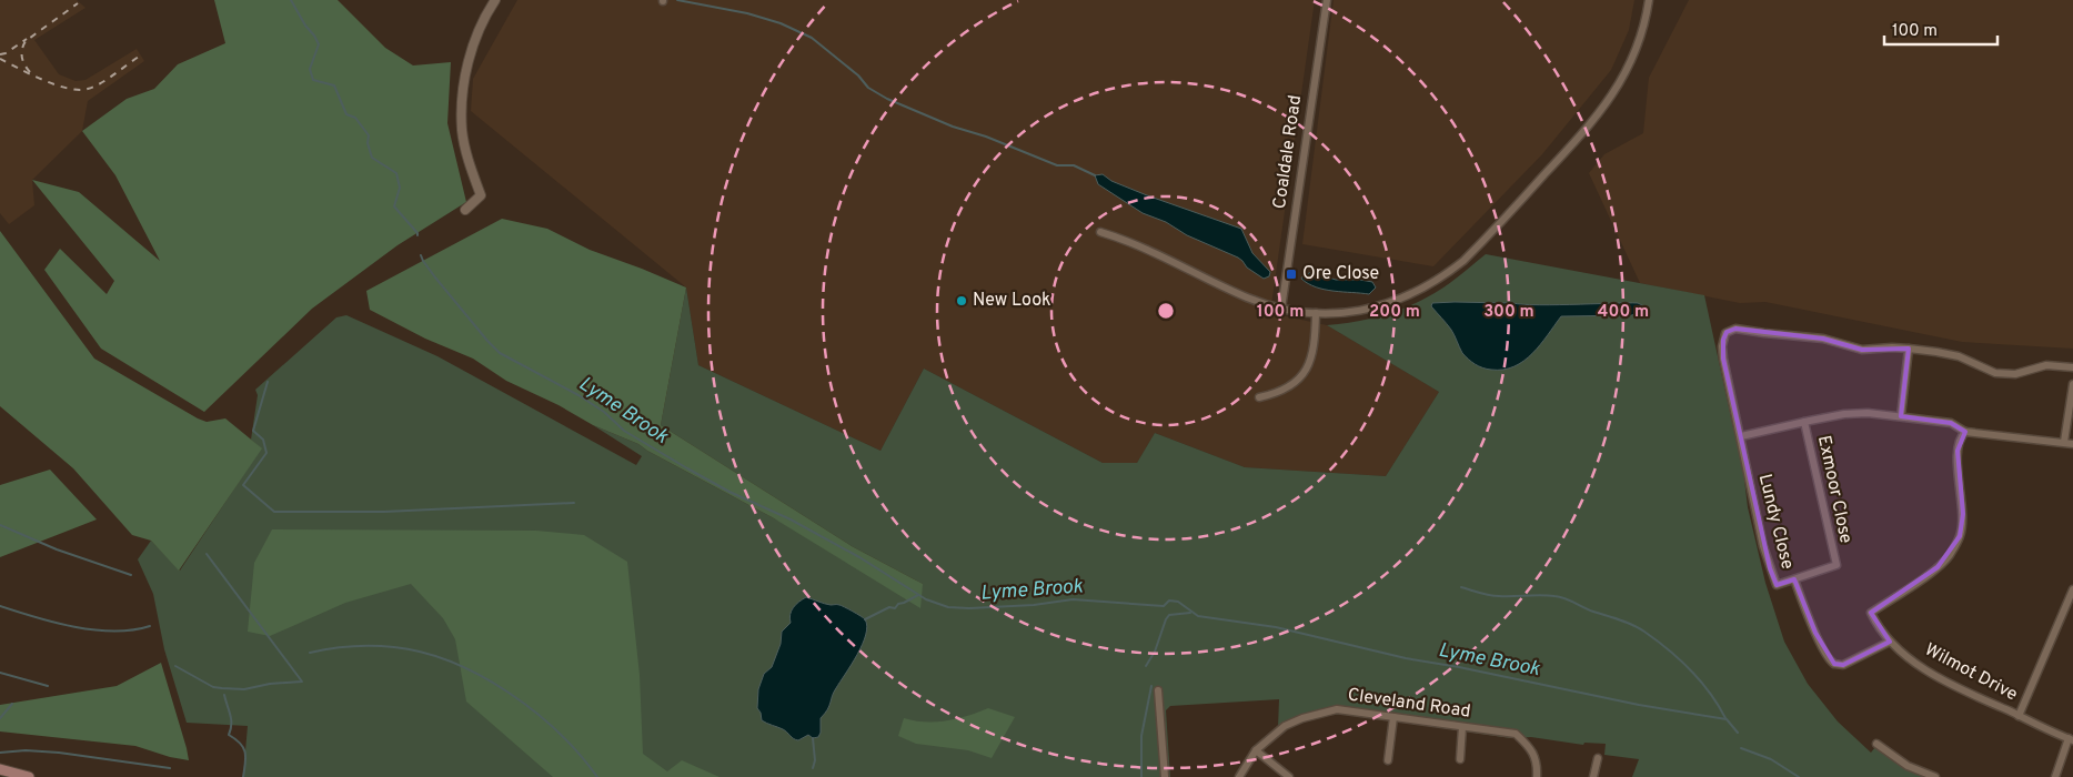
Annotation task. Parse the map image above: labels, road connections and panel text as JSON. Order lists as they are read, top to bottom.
{
  "streets": {
    "street": [
      "Coaldale Road",
      "Exmoor Close",
      "Lundy Close",
      "Wilmot Drive",
      "Cleveland Road"
    ]
  },
  "crossings": [
    ["Exmoor Close", "Lundy Close"]
  ],
  "water": ["Lyme Brook"],
  "places": {
    "transit": ["Ore Close"],
    "other": ["New Look"]
  },
  "scale_bar": "100 m",
  "rings": [
    "100 m",
    "200 m",
    "300 m",
    "400 m"
  ]
}
